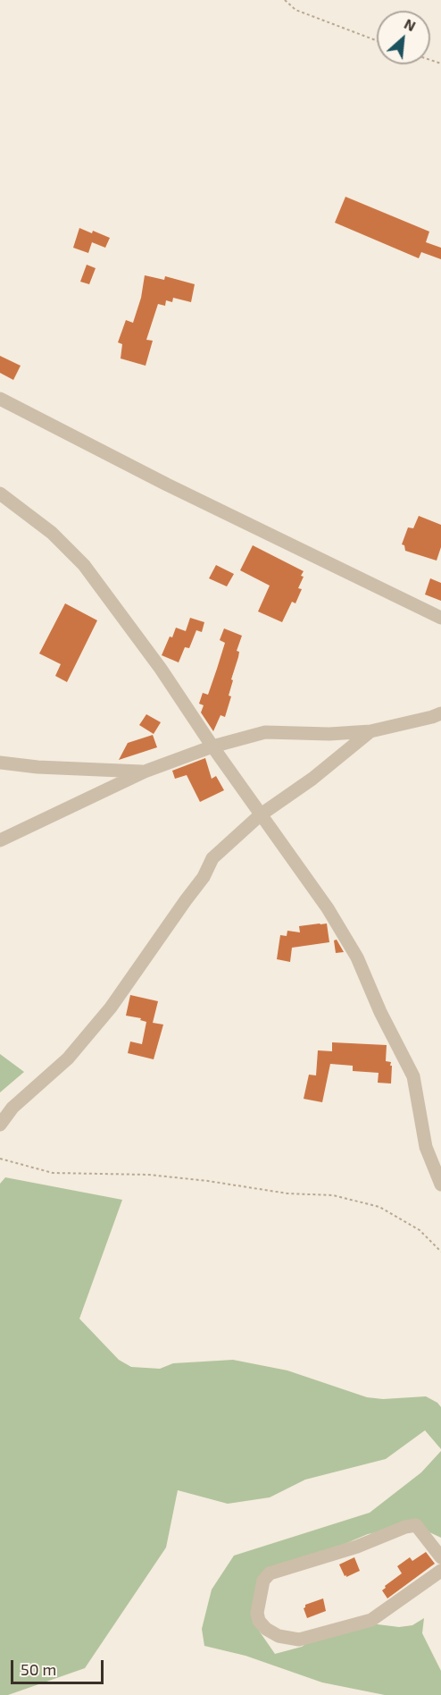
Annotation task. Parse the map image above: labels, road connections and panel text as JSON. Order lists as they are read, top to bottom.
{
  "scale_bar": "50 m",
  "north": "top right"
}
